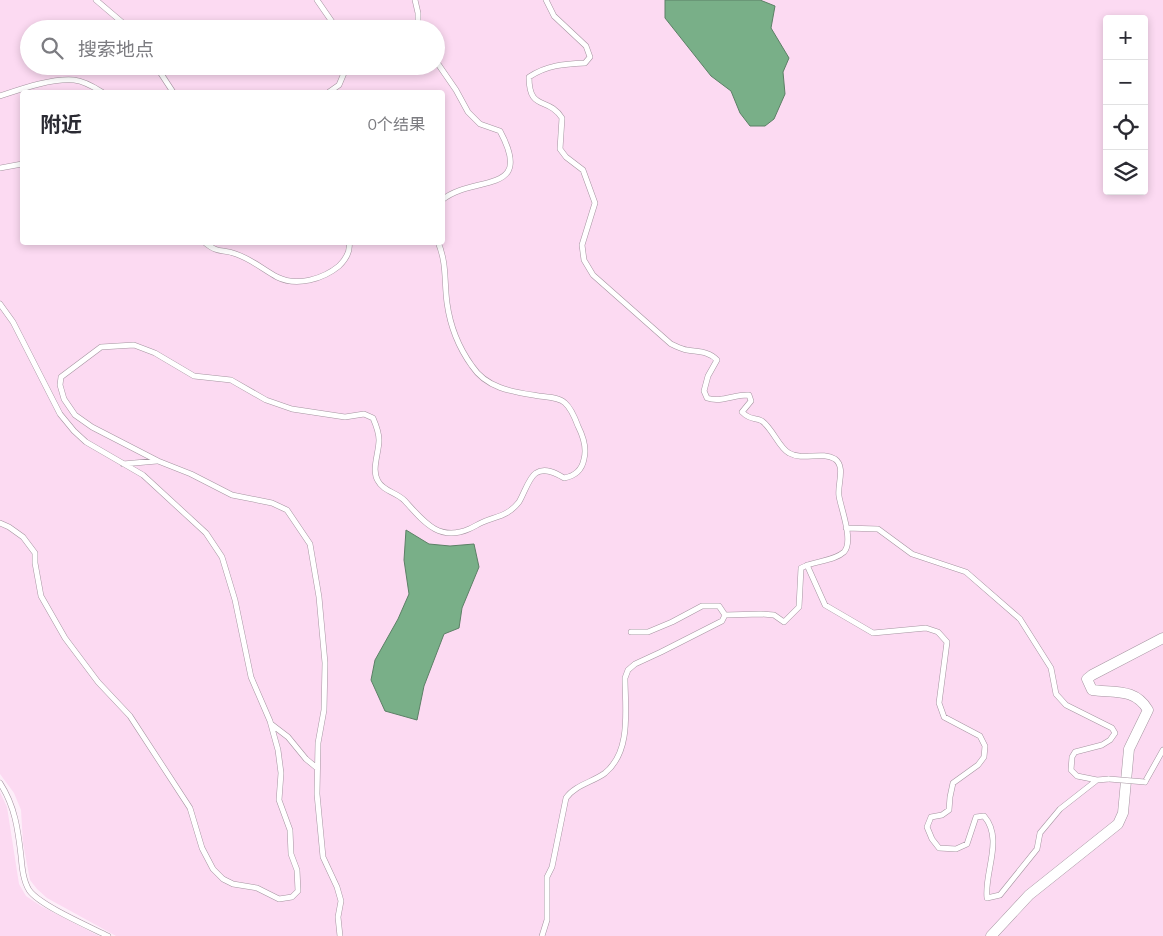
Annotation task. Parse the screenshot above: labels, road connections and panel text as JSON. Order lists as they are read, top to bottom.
{
  "page": {
    "map_buttons": ["+", "−"],
    "search": "搜索地点",
    "heading": ["附近", "0个结果"]
  }
}
